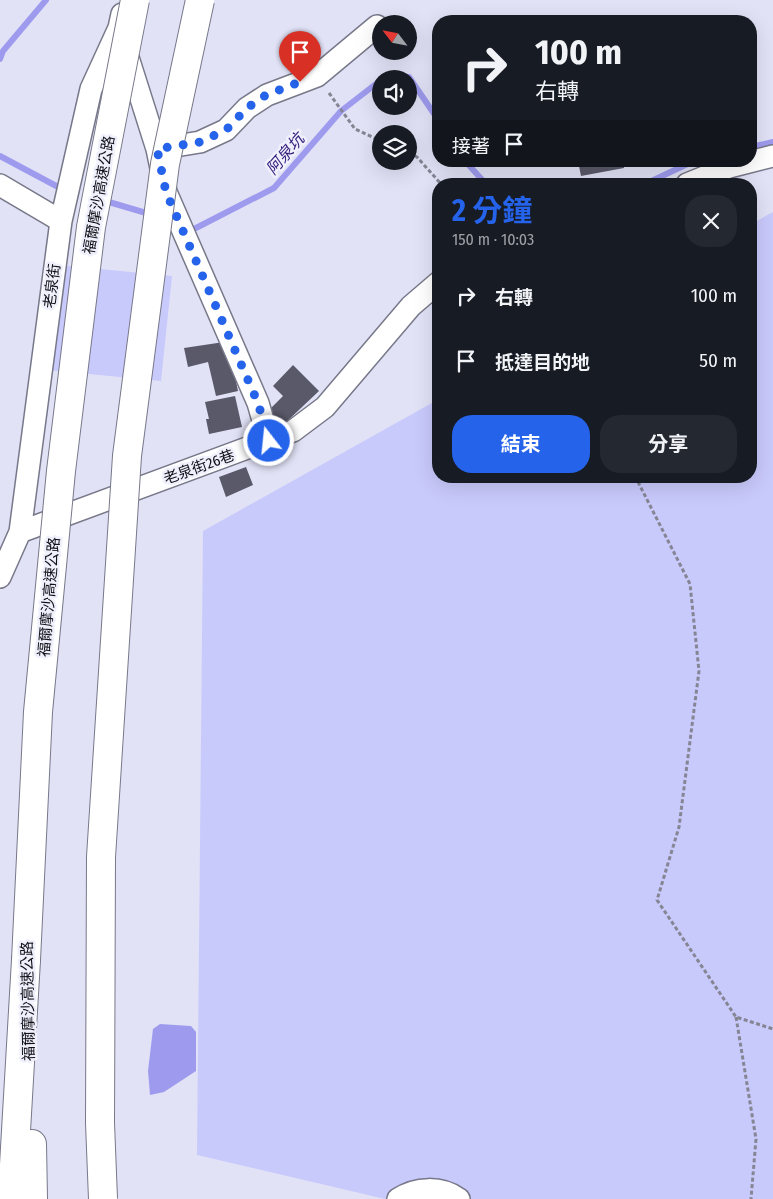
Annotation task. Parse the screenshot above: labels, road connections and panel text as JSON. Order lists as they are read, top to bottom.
{
  "streets": {
    "highway": ["福爾摩沙高速公路"],
    "street": ["老泉街", "老泉街26巷"]
  },
  "crossings": [
    ["老泉街", "老泉街26巷"]
  ],
  "water": ["阿泉坑"],
  "north": "top left",
  "page": {
    "turn": ["100 m", "右轉"],
    "then": "接著",
    "heading": ["2 分鐘", "150 m · 10:03"],
    "list": [
      {
        "name": "右轉",
        "value": "100 m"
      },
      {
        "name": "抵達目的地",
        "value": "50 m"
      }
    ],
    "buttons": ["結束", "分享"]
  }
}
